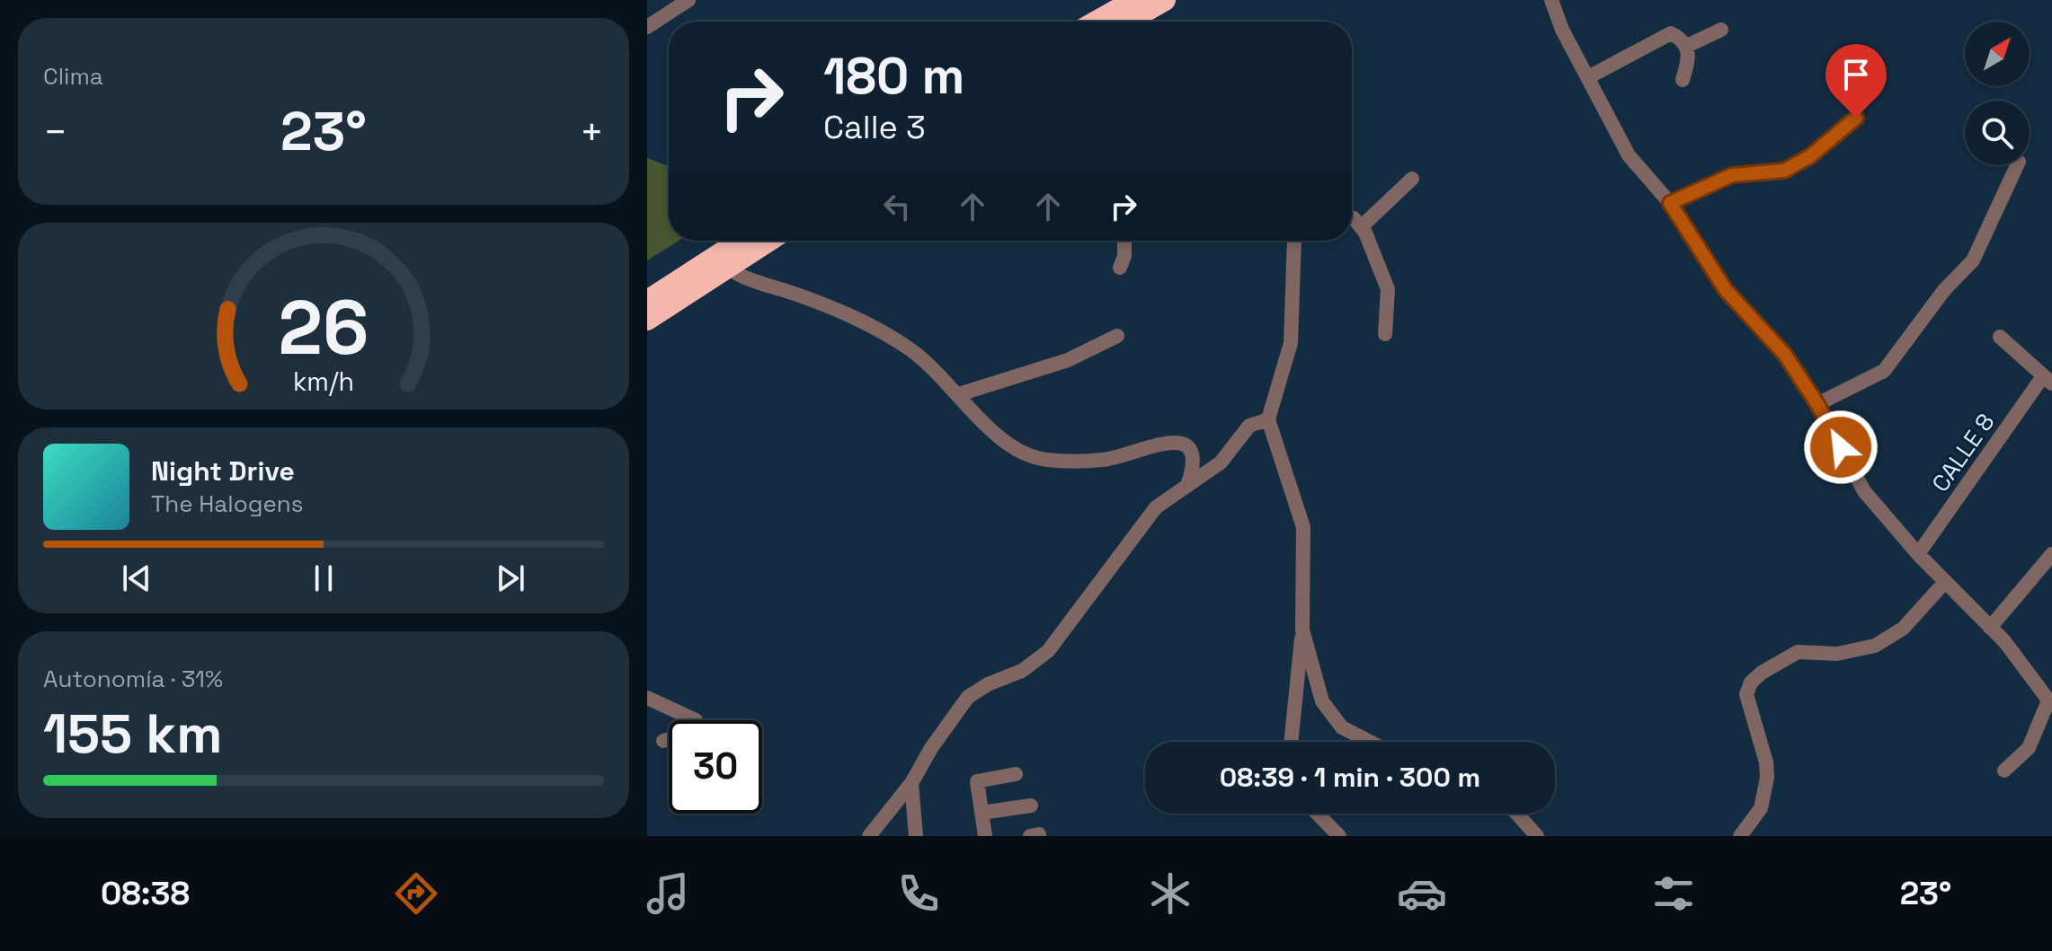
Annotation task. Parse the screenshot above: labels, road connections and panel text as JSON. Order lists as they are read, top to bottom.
{
  "streets": {
    "street": ["CALLE 8"]
  },
  "north": "top right",
  "page": {
    "tile": [
      "Clima",
      ["Autonomía · 31%", "155 km"]
    ],
    "turn": ["180 m", "Calle 3"],
    "heat": ["−", "23°", "+"],
    "song": ["Night Drive", "The Halogens"],
    "limit": "30",
    "trip": "08:39 · 1 min · 300 m",
    "tabs": ["08:38", "23°"],
    "gauge": ["26", "km/h"]
  }
}
